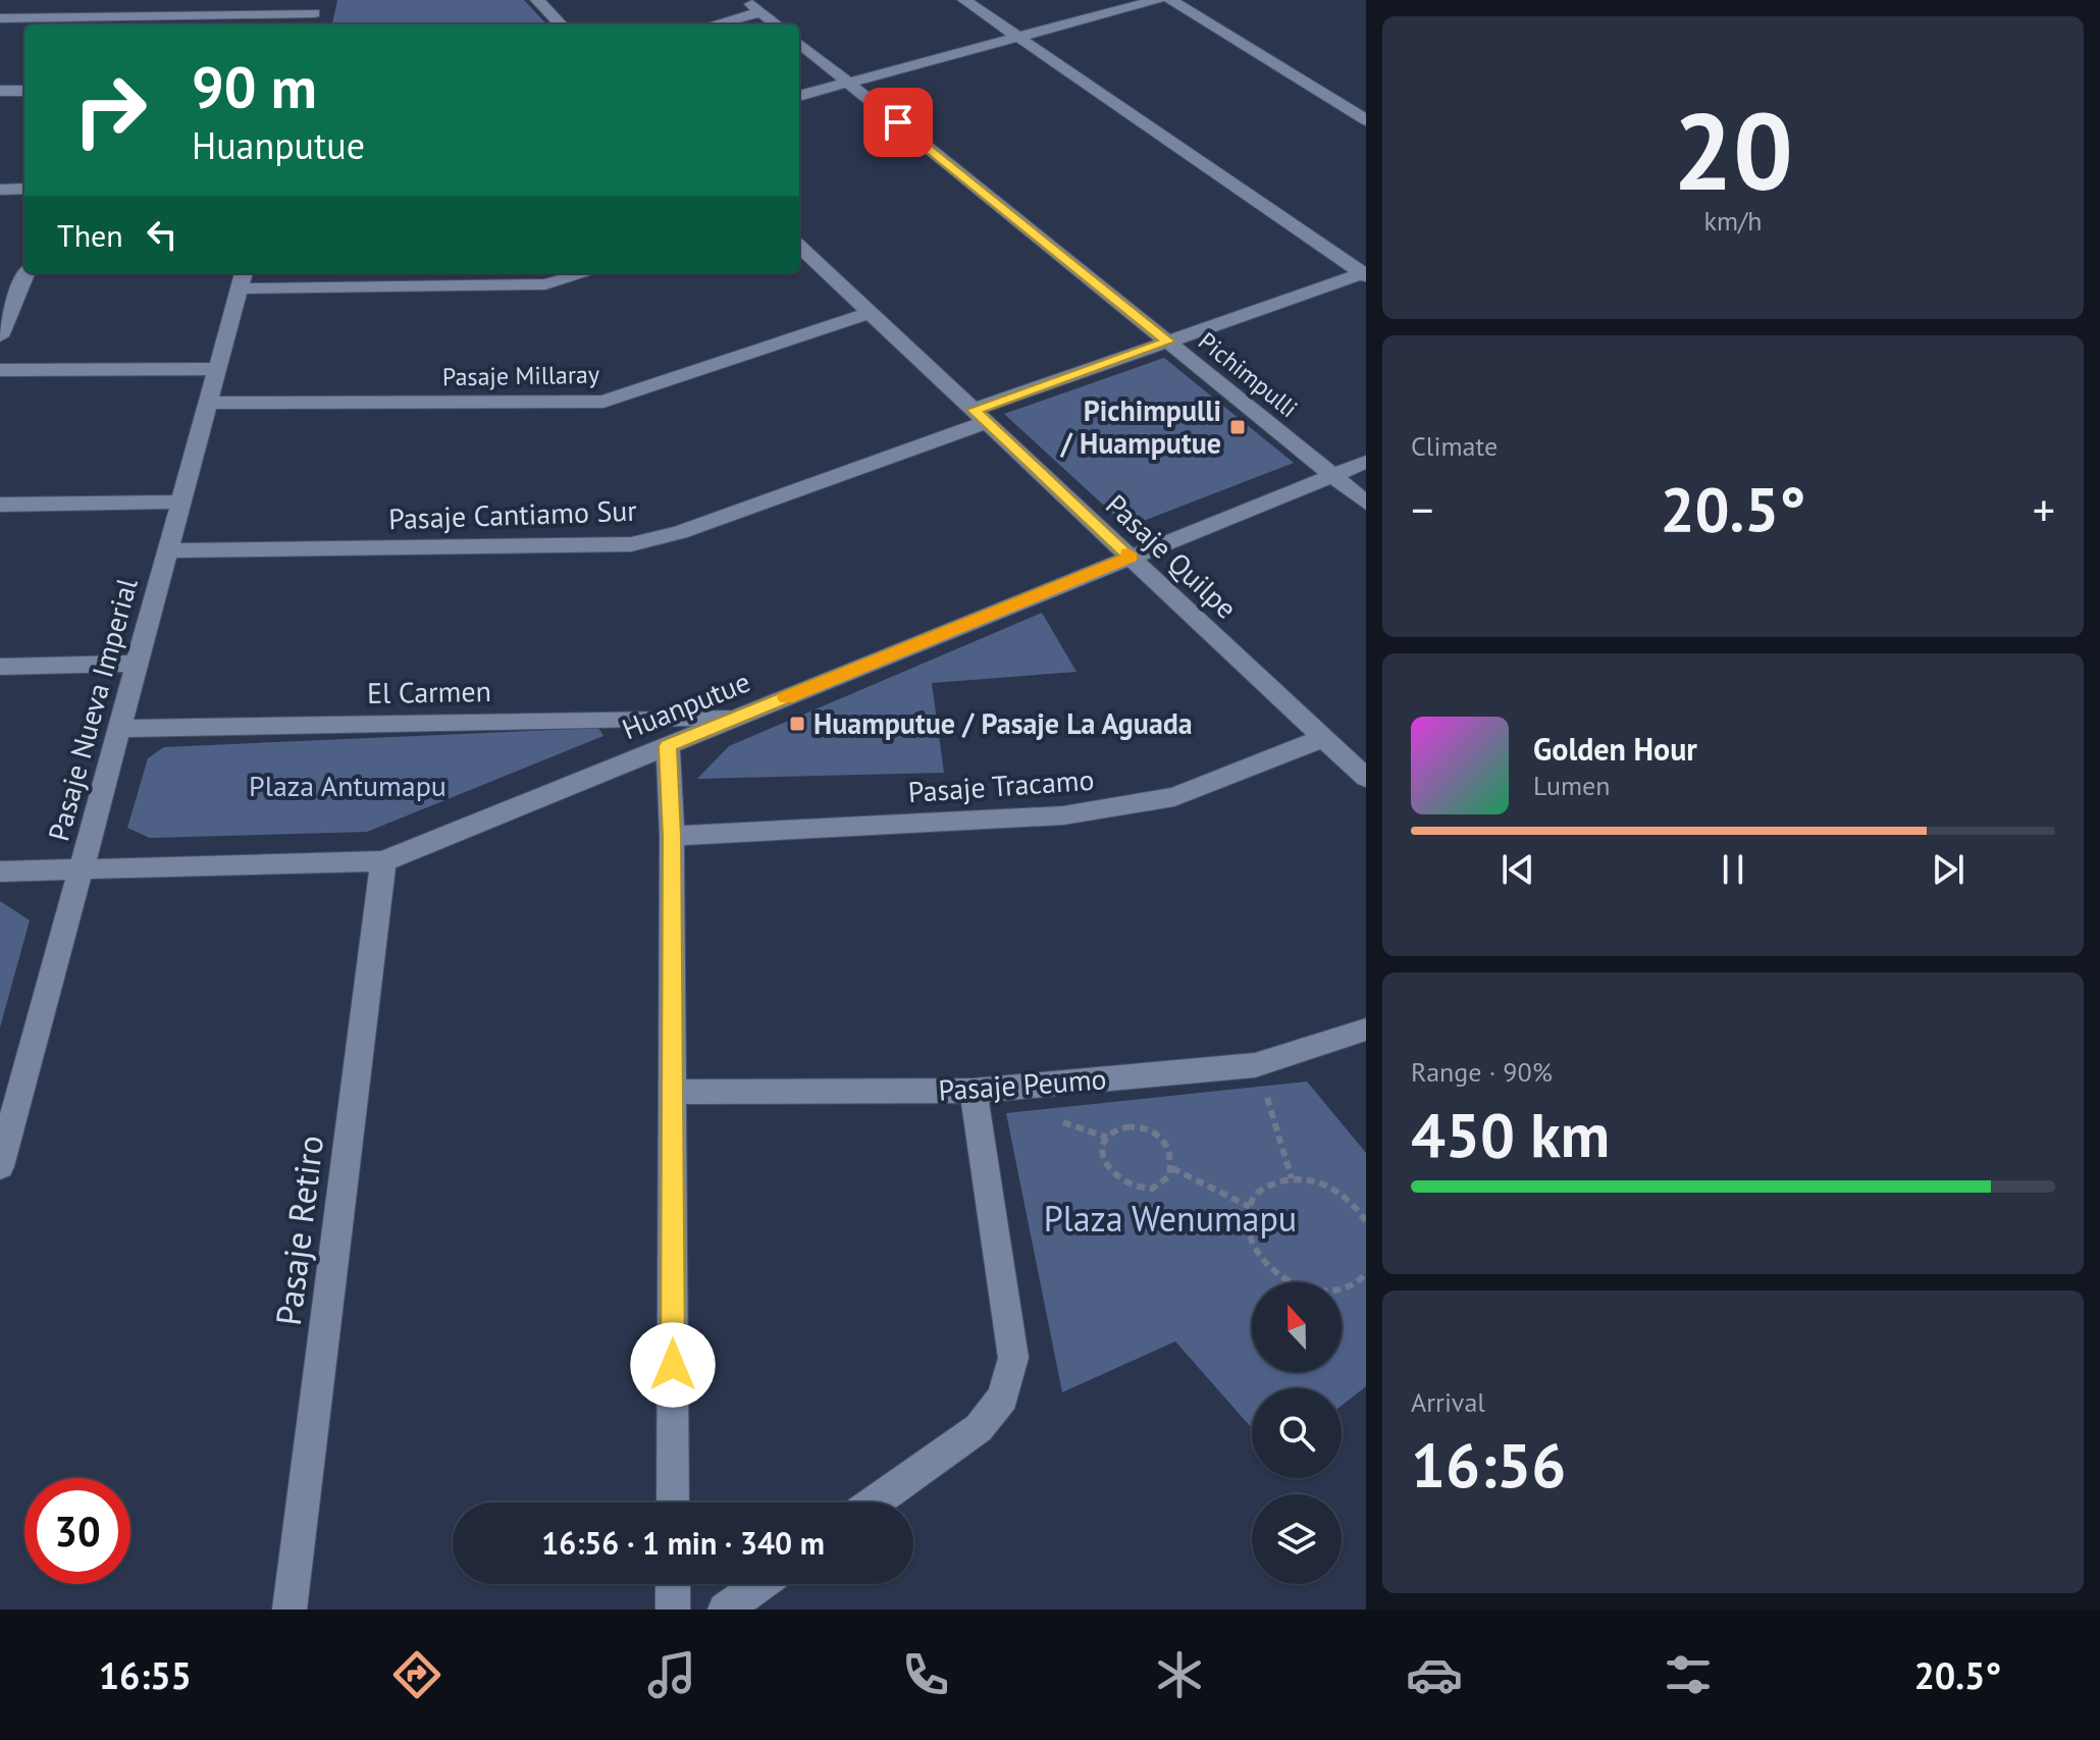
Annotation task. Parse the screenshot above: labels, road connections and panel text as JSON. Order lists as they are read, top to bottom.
{
  "streets": {
    "street": [
      "Pichimpulli",
      "Pasaje Millaray",
      "Pasaje Cantiamo Sur",
      "Pasaje Quilpe",
      "El Carmen",
      "Huanputue",
      "Pasaje Nueva Imperial",
      "Pasaje Tracamo",
      "Pasaje Peumo",
      "Pasaje Retiro"
    ]
  },
  "crossings": [
    ["Pichimpulli", "Pasaje Cantiamo Sur"],
    ["Pichimpulli", "Huanputue"],
    ["Pasaje Millaray", "Pasaje Quilpe"],
    ["Pasaje Millaray", "Pasaje Nueva Imperial"],
    ["Pasaje Cantiamo Sur", "Pasaje Quilpe"],
    ["Pasaje Cantiamo Sur", "Pasaje Nueva Imperial"],
    ["Pasaje Quilpe", "Huanputue"],
    ["Pasaje Quilpe", "Pasaje Tracamo"],
    ["El Carmen", "Huanputue"],
    ["El Carmen", "Pasaje Nueva Imperial"],
    ["Huanputue", "Pasaje Nueva Imperial"],
    ["Huanputue", "Pasaje Retiro"]
  ],
  "parks": ["Plaza Antumapu", "Plaza Wenumapu"],
  "places": {
    "transit": ["Pichimpulli / Huamputue", "Huamputue / Pasaje La Aguada"]
  },
  "north": "top",
  "page": {
    "tile": [
      ["20", "km/h"],
      "Climate",
      ["Range · 90%", "450 km"],
      ["Arrival", "16:56"]
    ],
    "turn": ["90 m", "Huanputue"],
    "then": "Then",
    "heat": ["−", "20.5°", "+"],
    "song": ["Golden Hour", "Lumen"],
    "limit": "30",
    "trip": "16:56 · 1 min · 340 m",
    "tabs": ["16:55", "20.5°"]
  }
}
